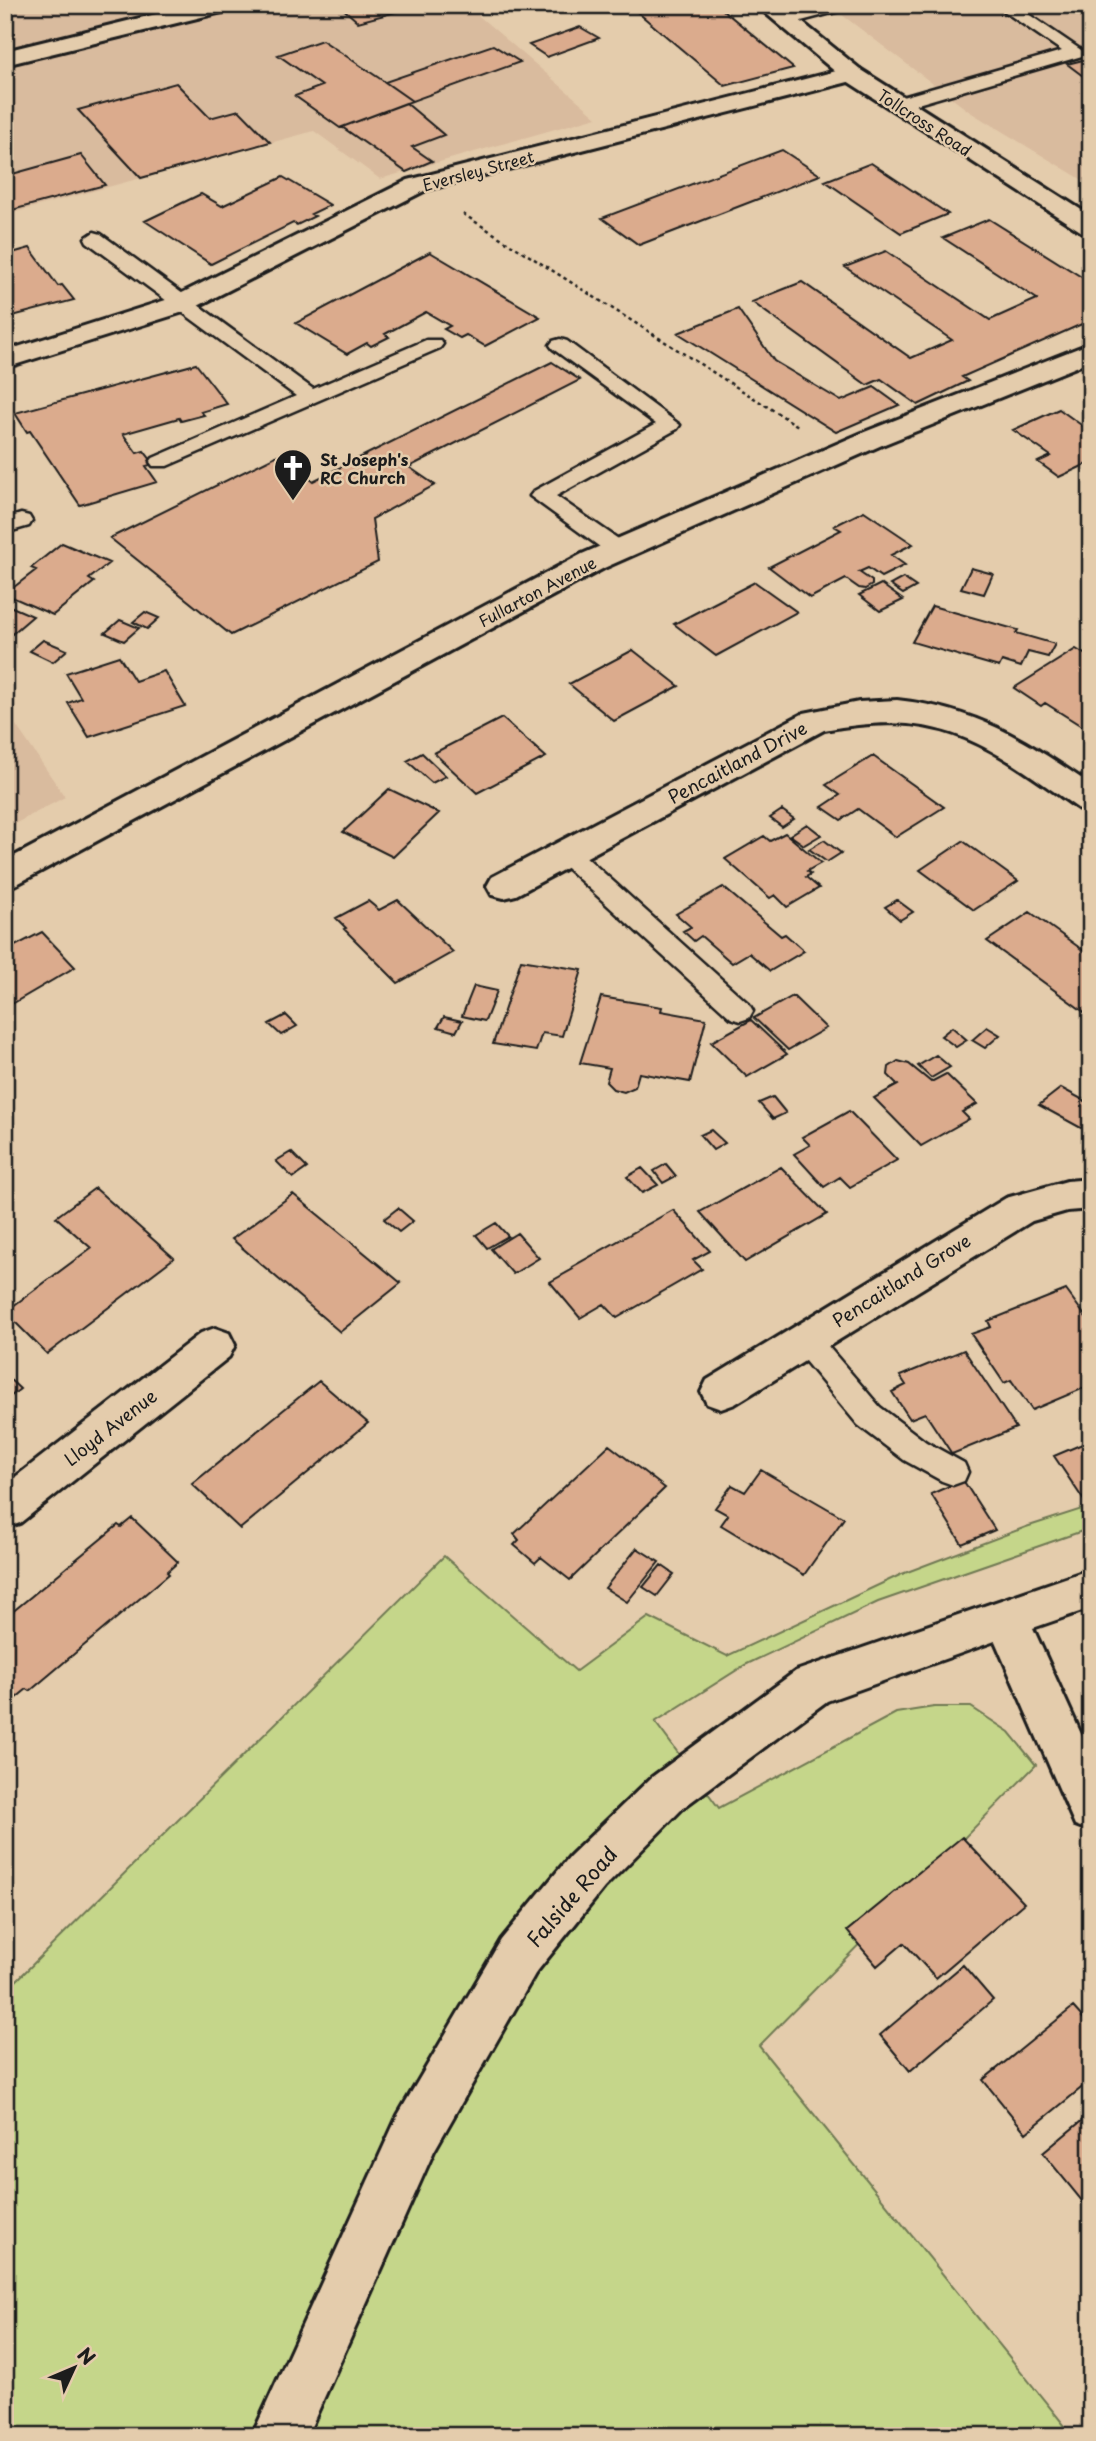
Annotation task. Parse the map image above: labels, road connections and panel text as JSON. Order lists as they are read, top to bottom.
{
  "streets": {
    "street": [
      "Tollcross Road",
      "Eversley Street",
      "Fullarton Avenue",
      "Pencaitland Drive",
      "Pencaitland Grove",
      "Lloyd Avenue",
      "Falside Road"
    ]
  },
  "crossings": [
    ["Tollcross Road", "Eversley Street"]
  ],
  "places": {
    "church": ["St Joseph's RC Church"]
  },
  "north": "top right"
}
